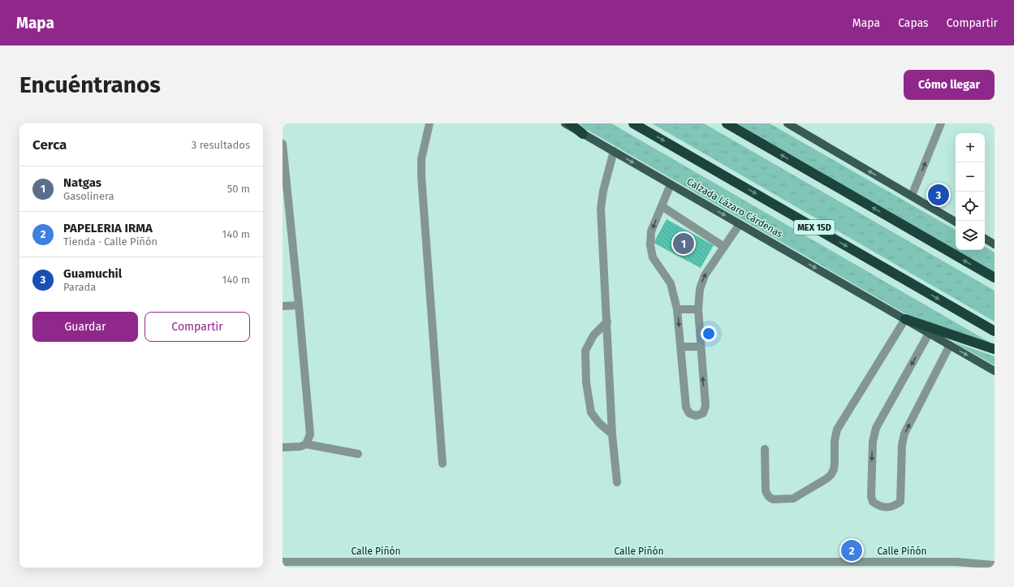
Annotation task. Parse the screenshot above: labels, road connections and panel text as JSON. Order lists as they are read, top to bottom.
{
  "streets": {
    "highway": ["MEX 15D"],
    "main road": ["Calzada Lázaro Cárdenas"],
    "street": ["Calle Piñón"]
  },
  "one_way": ["Calzada Lázaro Cárdenas"],
  "page": {
    "header": "Mapa",
    "nav": ["Mapa", "Capas", "Compartir"],
    "buttons": [
      "Cómo llegar",
      ["Guardar", "Compartir"]
    ],
    "title": "Encuéntranos",
    "heading": ["Cerca", "3 resultados"],
    "map_buttons": ["+", "−"],
    "list": [
      {
        "mark": "1",
        "name": "Natgas",
        "note": "Gasolinera",
        "value": "50 m"
      },
      {
        "mark": "2",
        "name": "PAPELERIA IRMA",
        "note": "Tienda · Calle Piñón",
        "value": "140 m"
      },
      {
        "mark": "3",
        "name": "Guamuchil",
        "note": "Parada",
        "value": "140 m"
      }
    ],
    "pins": ["3", "1", "2"]
  }
}
